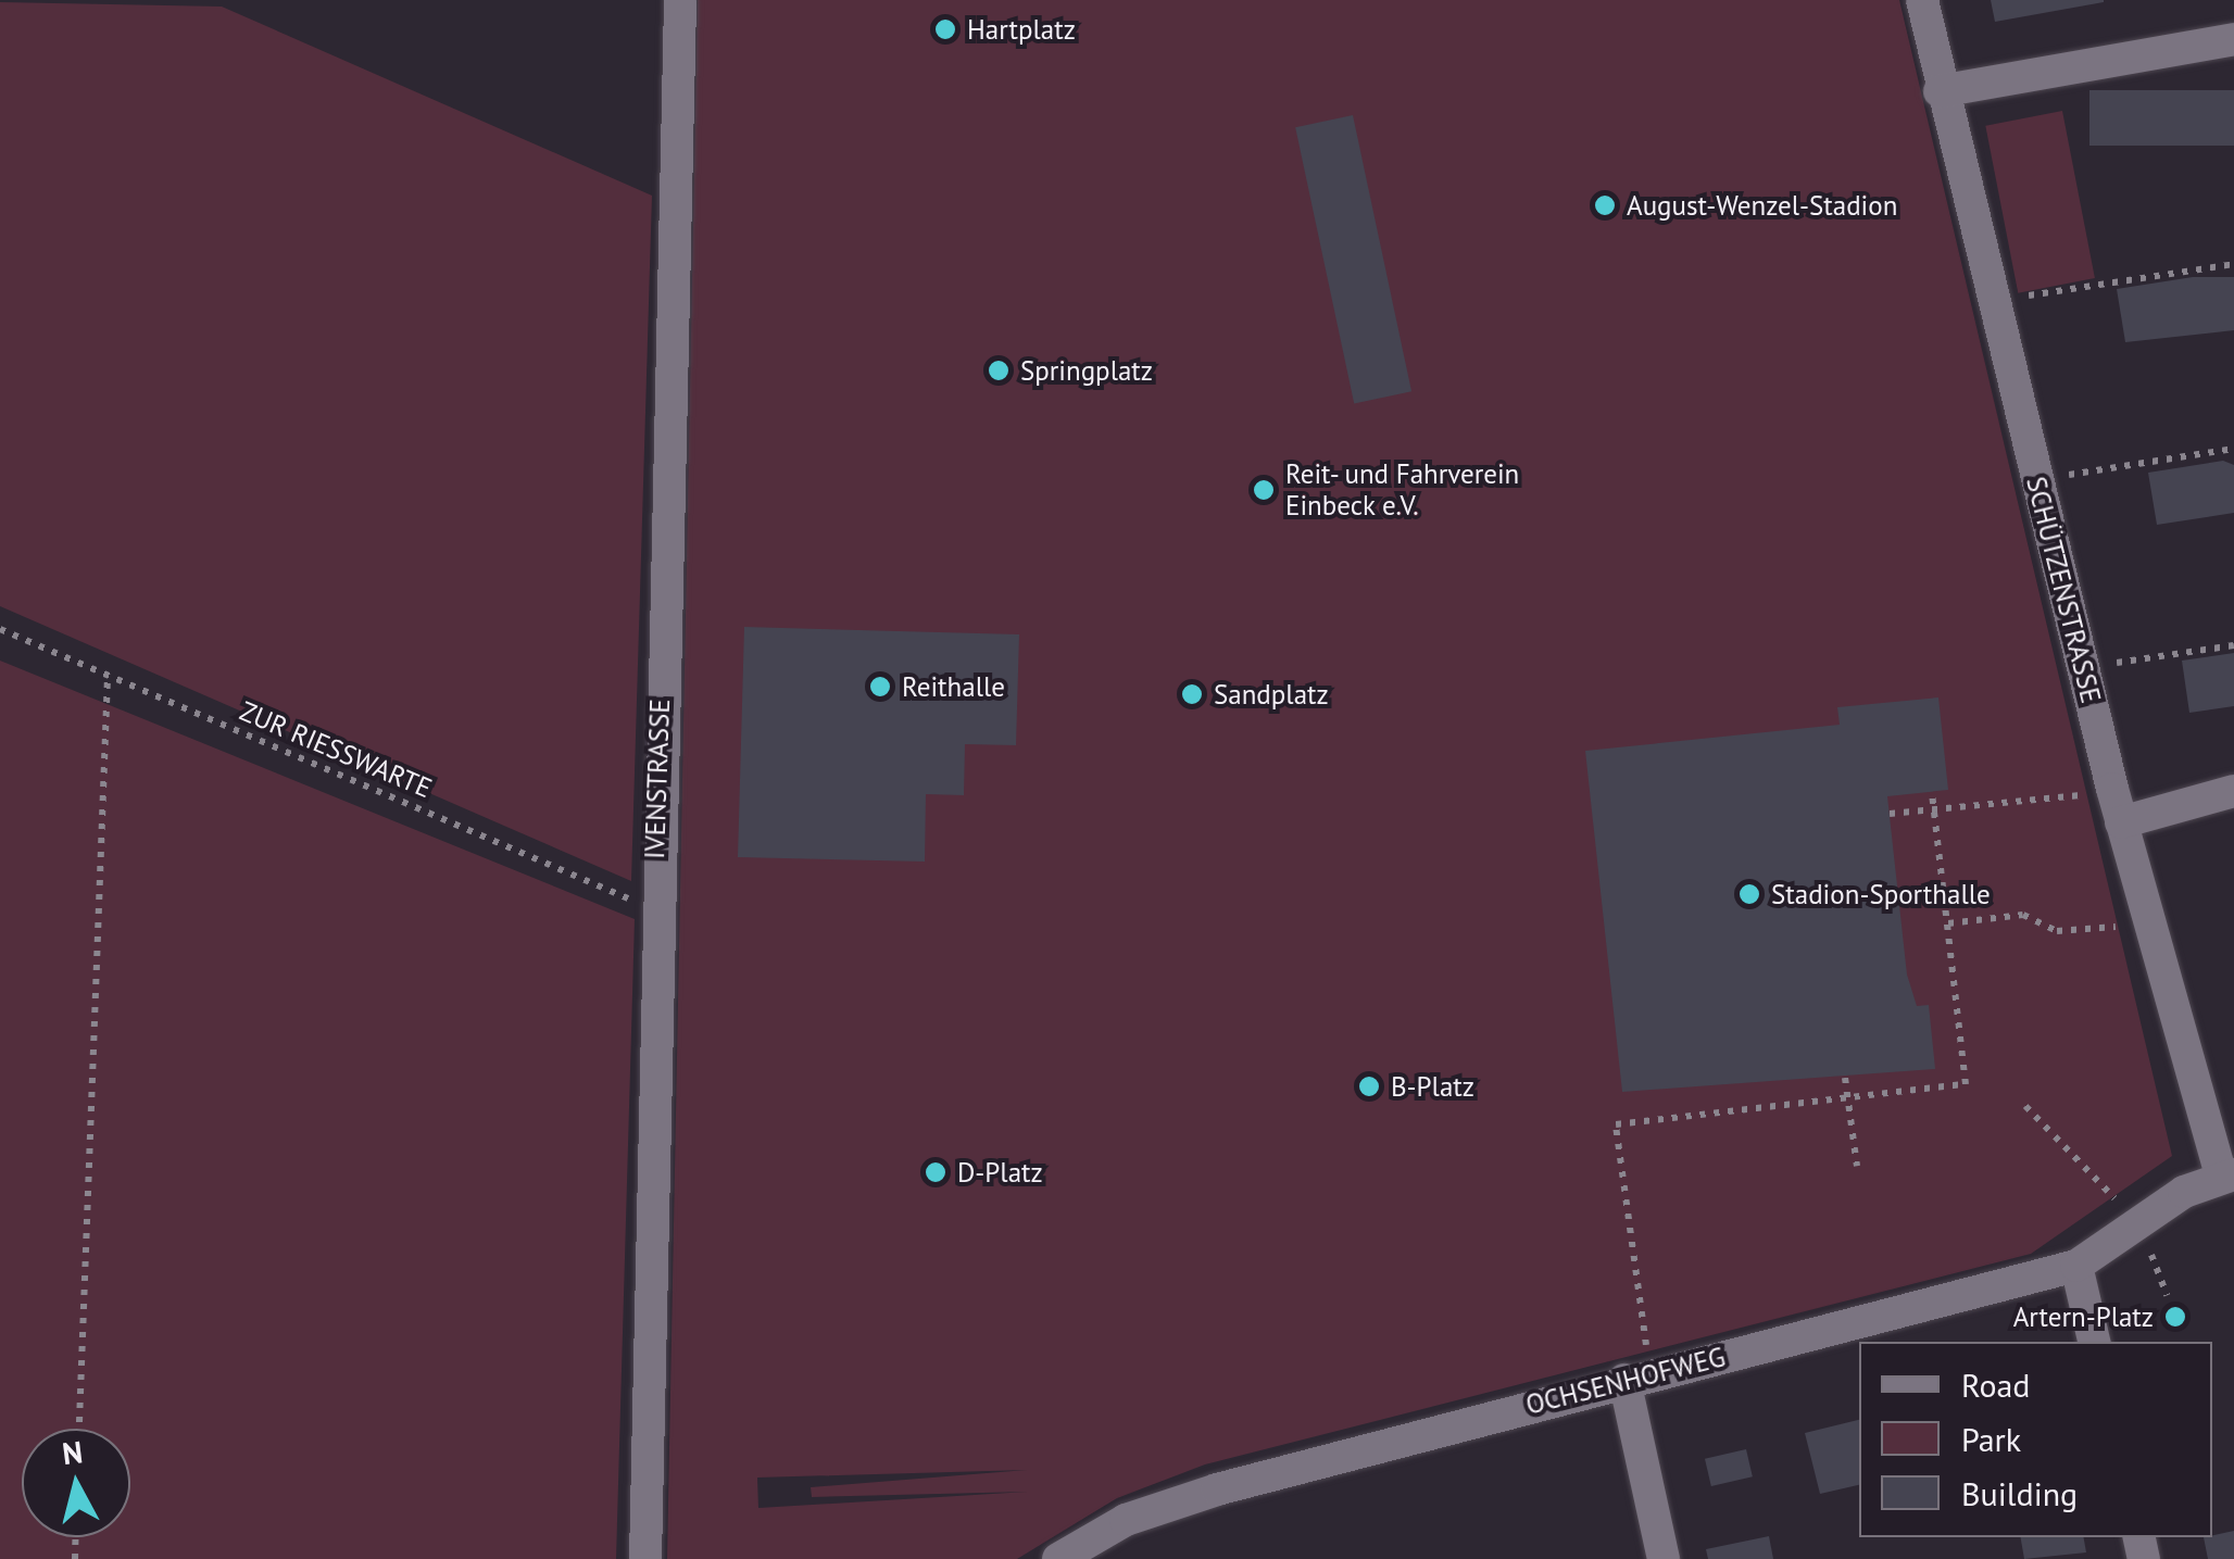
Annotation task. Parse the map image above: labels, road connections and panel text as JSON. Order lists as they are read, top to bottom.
{
  "streets": {
    "street": ["SCHÜTZENSTRASSE", "IVENSTRASSE", "OCHSENHOFWEG"],
    "path": ["ZUR RIESSWARTE"]
  },
  "crossings": [
    ["SCHÜTZENSTRASSE", "OCHSENHOFWEG"],
    ["ZUR RIESSWARTE", "IVENSTRASSE"]
  ],
  "places": [
    "Hartplatz",
    "August-Wenzel-Stadion",
    "Springplatz",
    "Reit- und Fahrverein Einbeck e.V.",
    "Reithalle",
    "Sandplatz",
    "Stadion-Sporthalle",
    "B-Platz",
    "D-Platz",
    "Artern-Platz"
  ],
  "legend": ["Road", "Park", "Building"],
  "north": "top"
}
